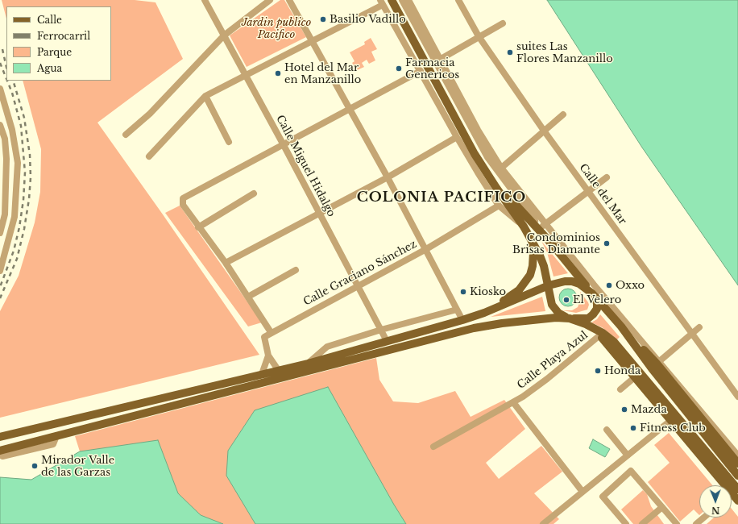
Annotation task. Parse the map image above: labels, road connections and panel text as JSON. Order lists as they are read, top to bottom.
{
  "streets": {
    "street": [
      "Calle Miguel Hidalgo",
      "Calle del Mar",
      "Calle Graciano Sánchez",
      "Calle Playa Azul"
    ]
  },
  "crossings": [
    ["Calle Miguel Hidalgo", "Calle Graciano Sánchez"]
  ],
  "districts": ["COLONIA PACIFICO"],
  "parks": ["Jardin publico Pacifico"],
  "places": [
    "Basilio Vadillo",
    "suites Las Flores Manzanillo",
    "Farmacia Genericos",
    "Hotel del Mar en Manzanillo",
    "Condominios Brisas Diamante",
    "Oxxo",
    "Kiosko",
    "El Velero",
    "Honda",
    "Mazda",
    "Fitness Club",
    "Mirador Valle de las Garzas"
  ],
  "legend": [
    "Calle",
    "Ferrocarril",
    "Parque",
    "Agua"
  ],
  "north": "bottom"
}
